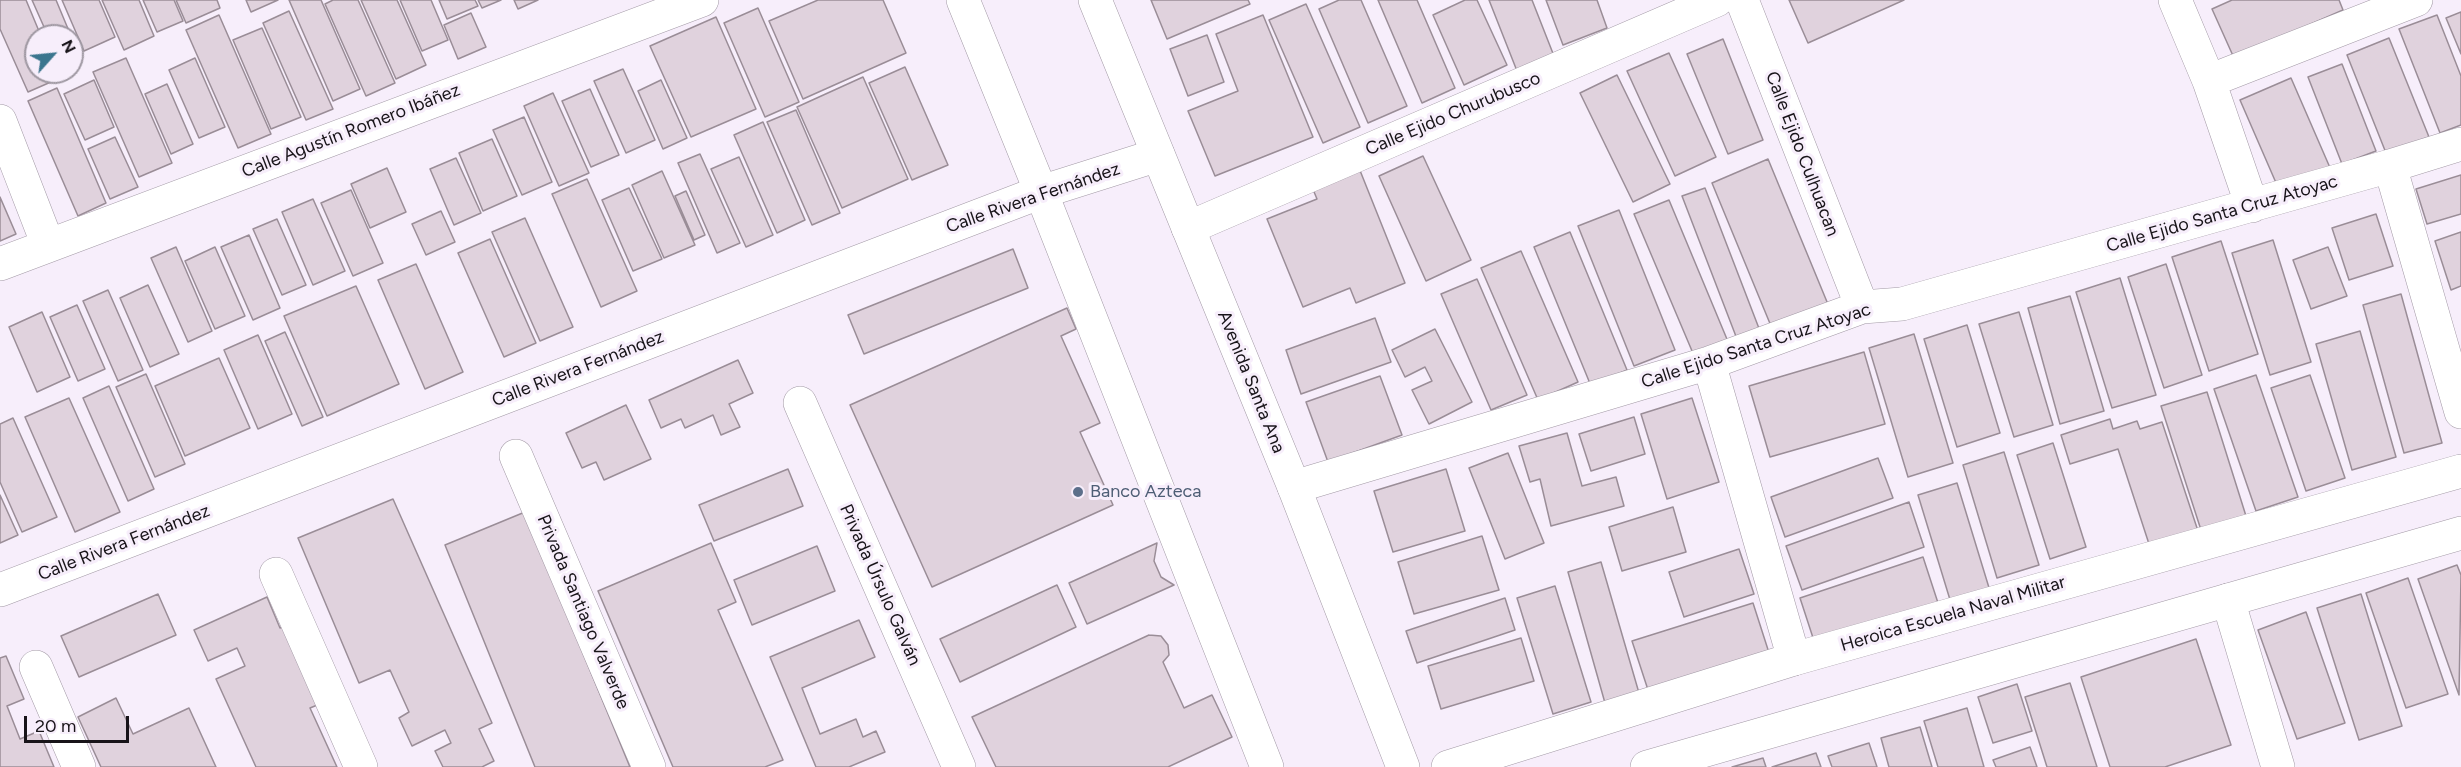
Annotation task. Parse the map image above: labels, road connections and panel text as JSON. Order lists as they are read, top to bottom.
{
  "streets": {
    "street": [
      "Calle Ejido Churubusco",
      "Calle Agustín Romero Ibáñez",
      "Calle Ejido Culhuacan",
      "Calle Rivera Fernández",
      "Calle Ejido Santa Cruz Atoyac",
      "Avenida Santa Ana",
      "Privada Úrsulo Galván",
      "Privada Santiago Valverde",
      "Heroica Escuela Naval Militar"
    ]
  },
  "crossings": [
    ["Calle Ejido Churubusco", "Avenida Santa Ana"],
    ["Calle Ejido Culhuacan", "Calle Ejido Santa Cruz Atoyac"],
    ["Calle Rivera Fernández", "Avenida Santa Ana"],
    ["Calle Ejido Santa Cruz Atoyac", "Avenida Santa Ana"]
  ],
  "places": ["Banco Azteca"],
  "scale_bar": "20 m",
  "north": "top right"
}
